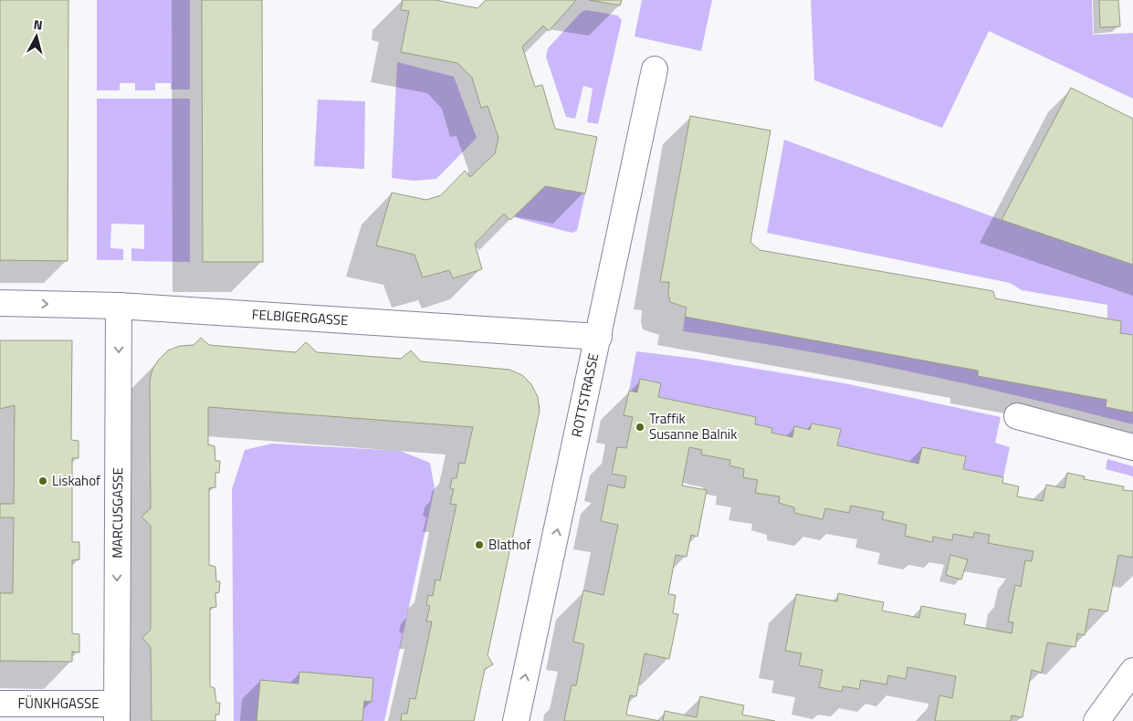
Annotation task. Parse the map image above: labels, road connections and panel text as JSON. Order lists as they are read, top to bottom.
{
  "streets": {
    "street": [
      "FELBIGERGASSE",
      "ROTTSTRASSE",
      "MARCUSGASSE",
      "FÜNKHGASSE"
    ]
  },
  "crossings": [
    ["FELBIGERGASSE", "ROTTSTRASSE"],
    ["FELBIGERGASSE", "MARCUSGASSE"],
    ["MARCUSGASSE", "FÜNKHGASSE"]
  ],
  "one_way": ["ROTTSTRASSE", "MARCUSGASSE"],
  "places": ["Traffik Susanne Balnik", "Liskahof", "Blathof"],
  "north": "top"
}
